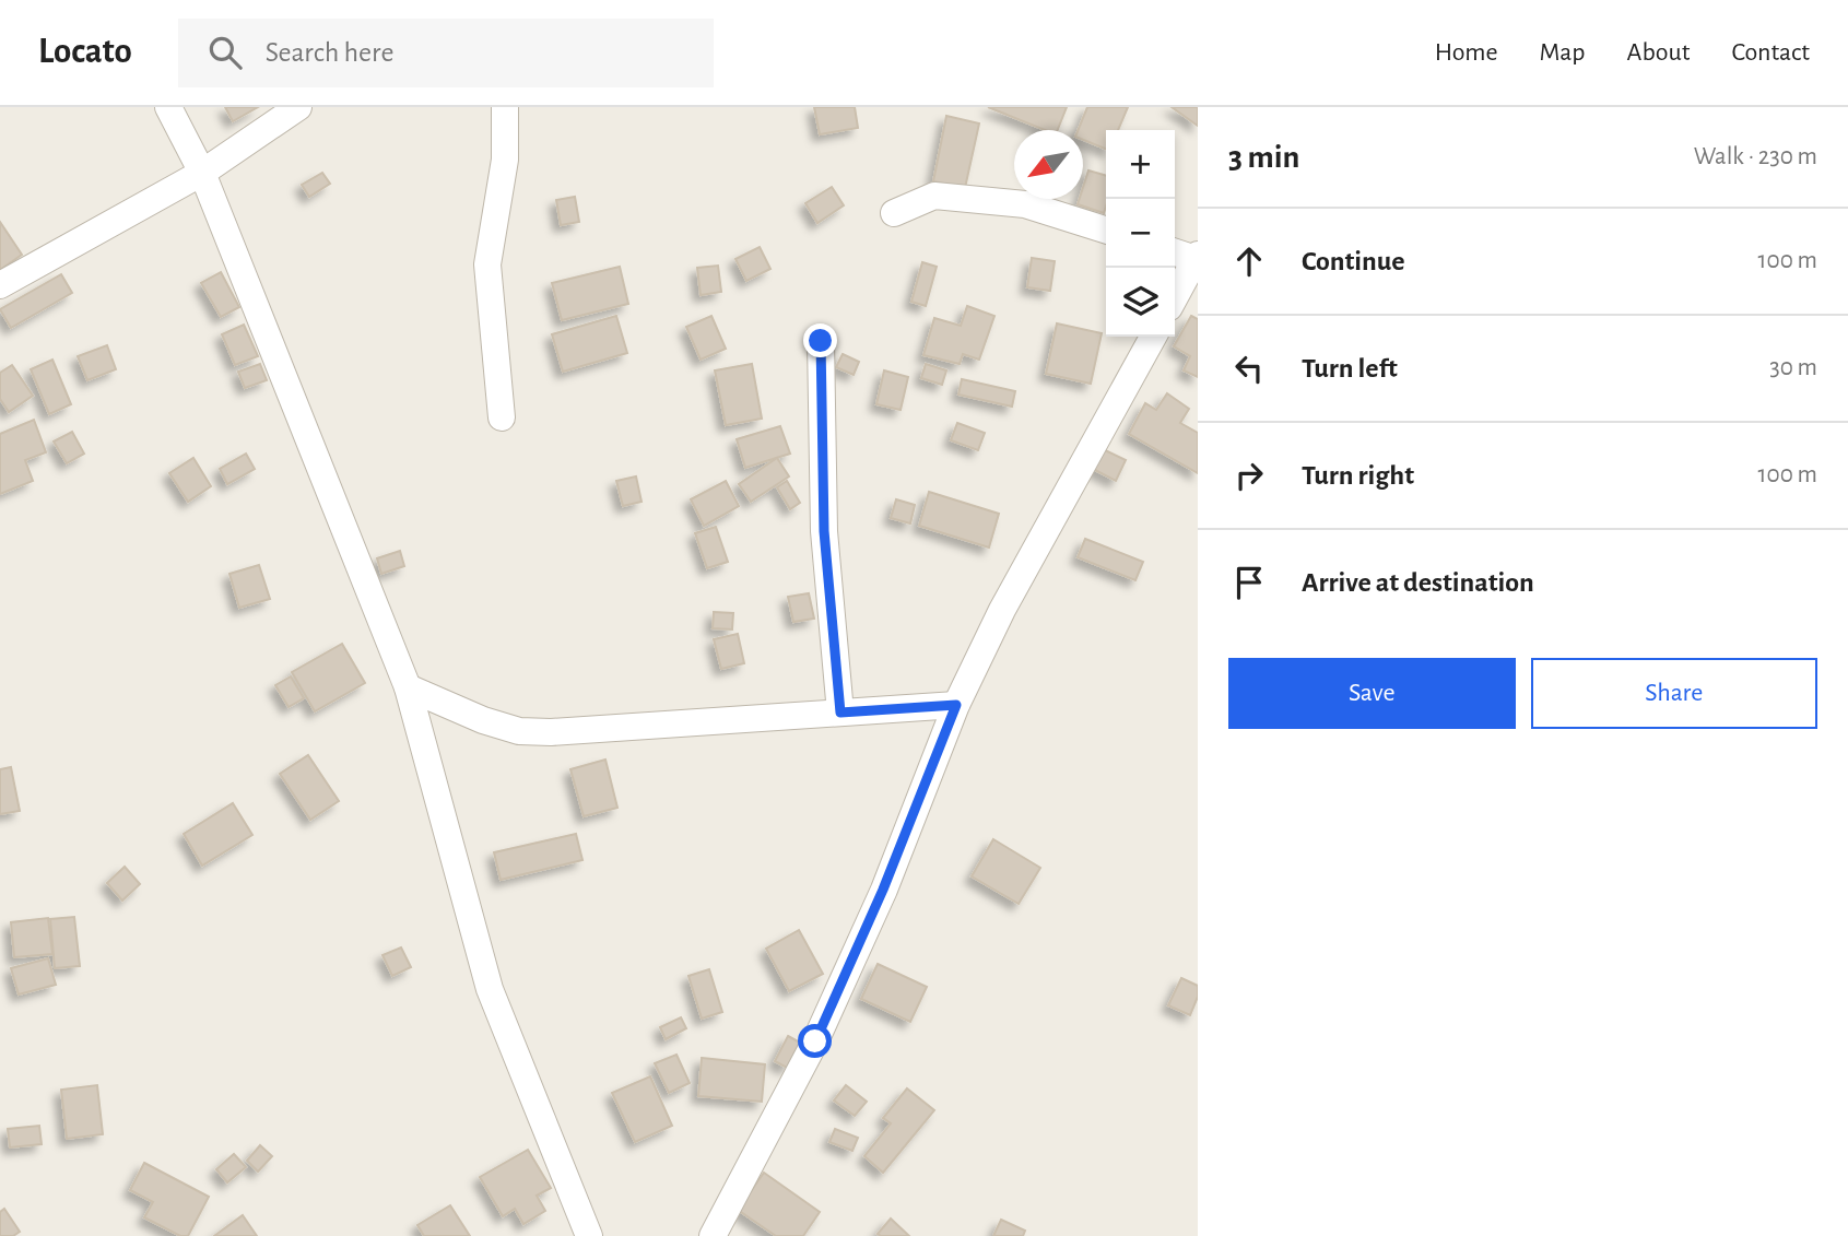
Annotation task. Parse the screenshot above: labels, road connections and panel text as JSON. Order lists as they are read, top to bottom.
{
  "north": "bottom left",
  "page": {
    "header": "Locato",
    "search": "Search here",
    "nav": [
      "Home",
      "Map",
      "About",
      "Contact"
    ],
    "heading": ["3 min", "Walk · 230 m"],
    "map_buttons": ["+", "−"],
    "list": [
      ["Continue", "100 m"],
      ["Turn left", "30 m"],
      ["Turn right", "100 m"],
      "Arrive at destination"
    ],
    "buttons": ["Save", "Share"]
  }
}
